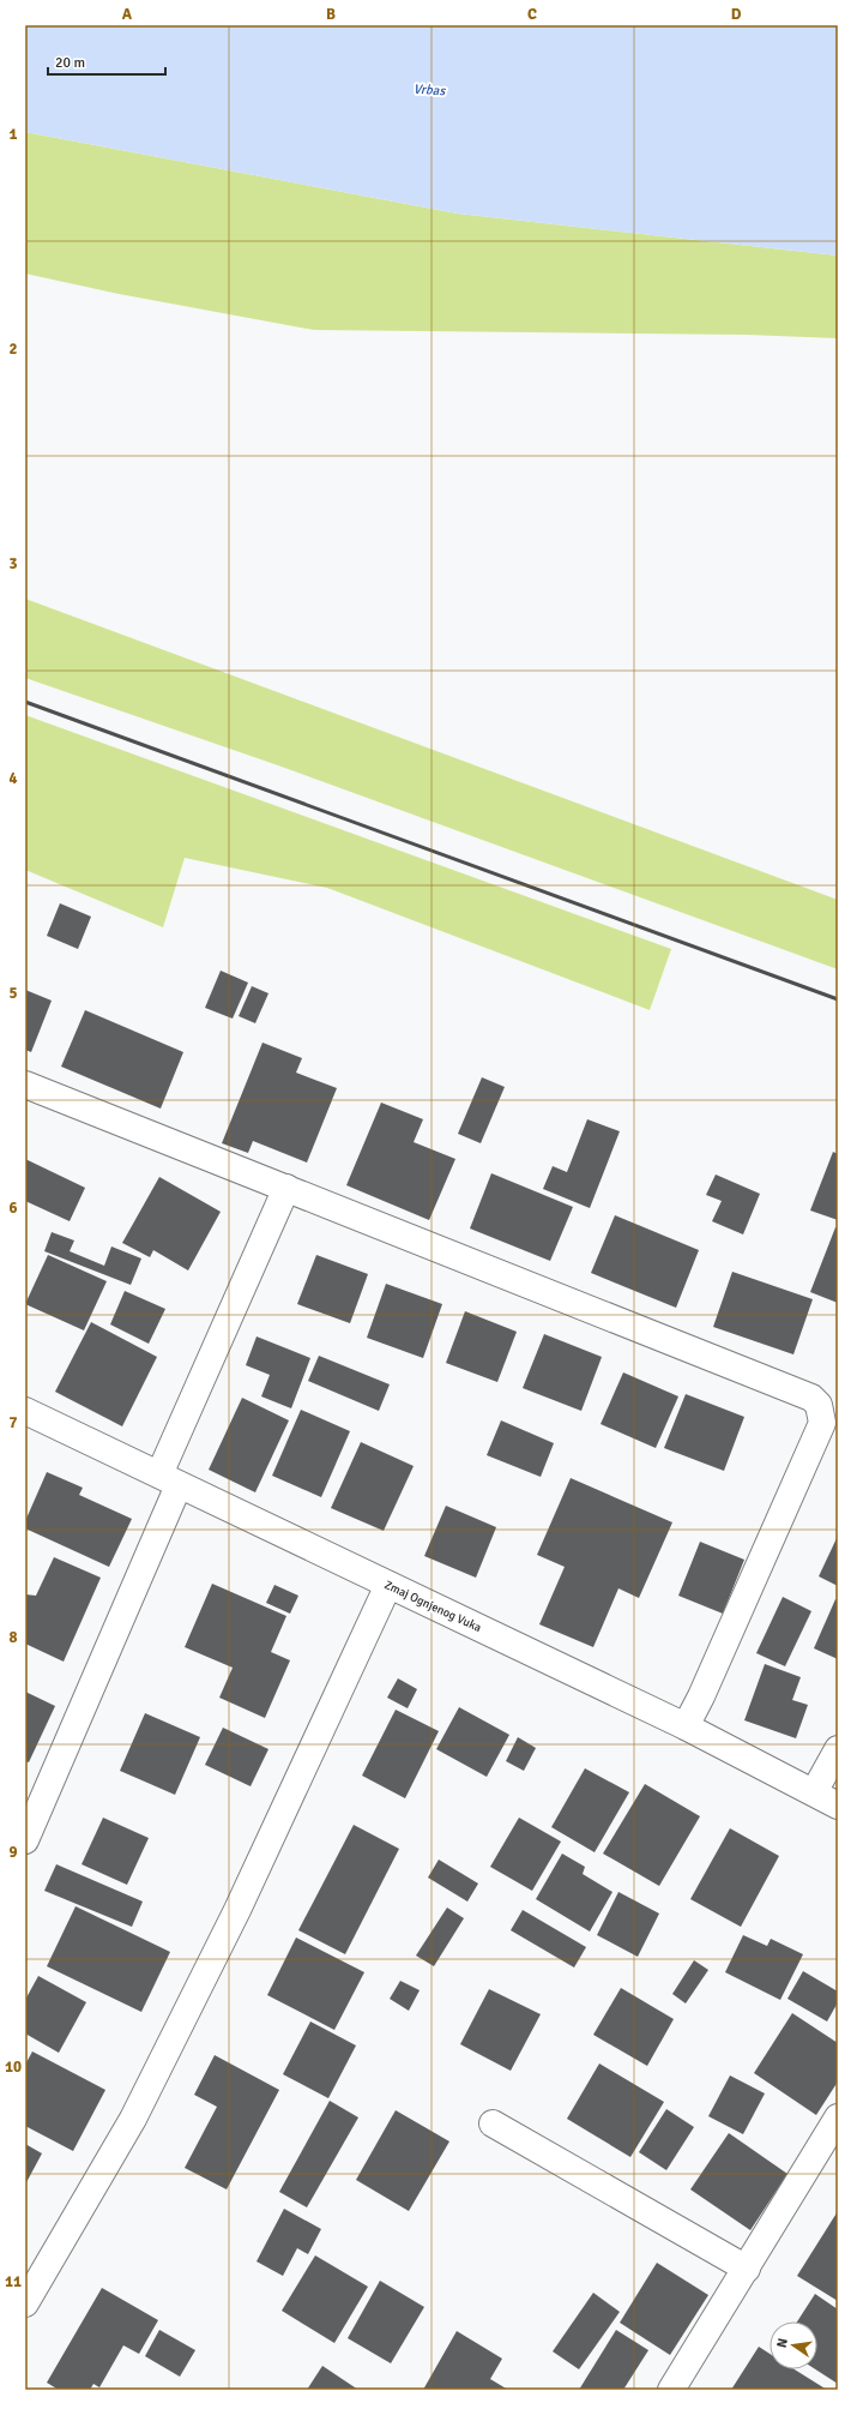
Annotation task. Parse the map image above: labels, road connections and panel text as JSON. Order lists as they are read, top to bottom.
{
  "streets": {
    "street": ["Zmaj Ognjenog Vuka"]
  },
  "water": ["Vrbas"],
  "scale_bar": "20 m",
  "north": "left",
  "grid": {
    "columns": [
      "A",
      "B",
      "C",
      "D"
    ],
    "rows": [
      "1",
      "2",
      "3",
      "4",
      "5",
      "6",
      "7",
      "8",
      "9",
      "10",
      "11"
    ]
  }
}
